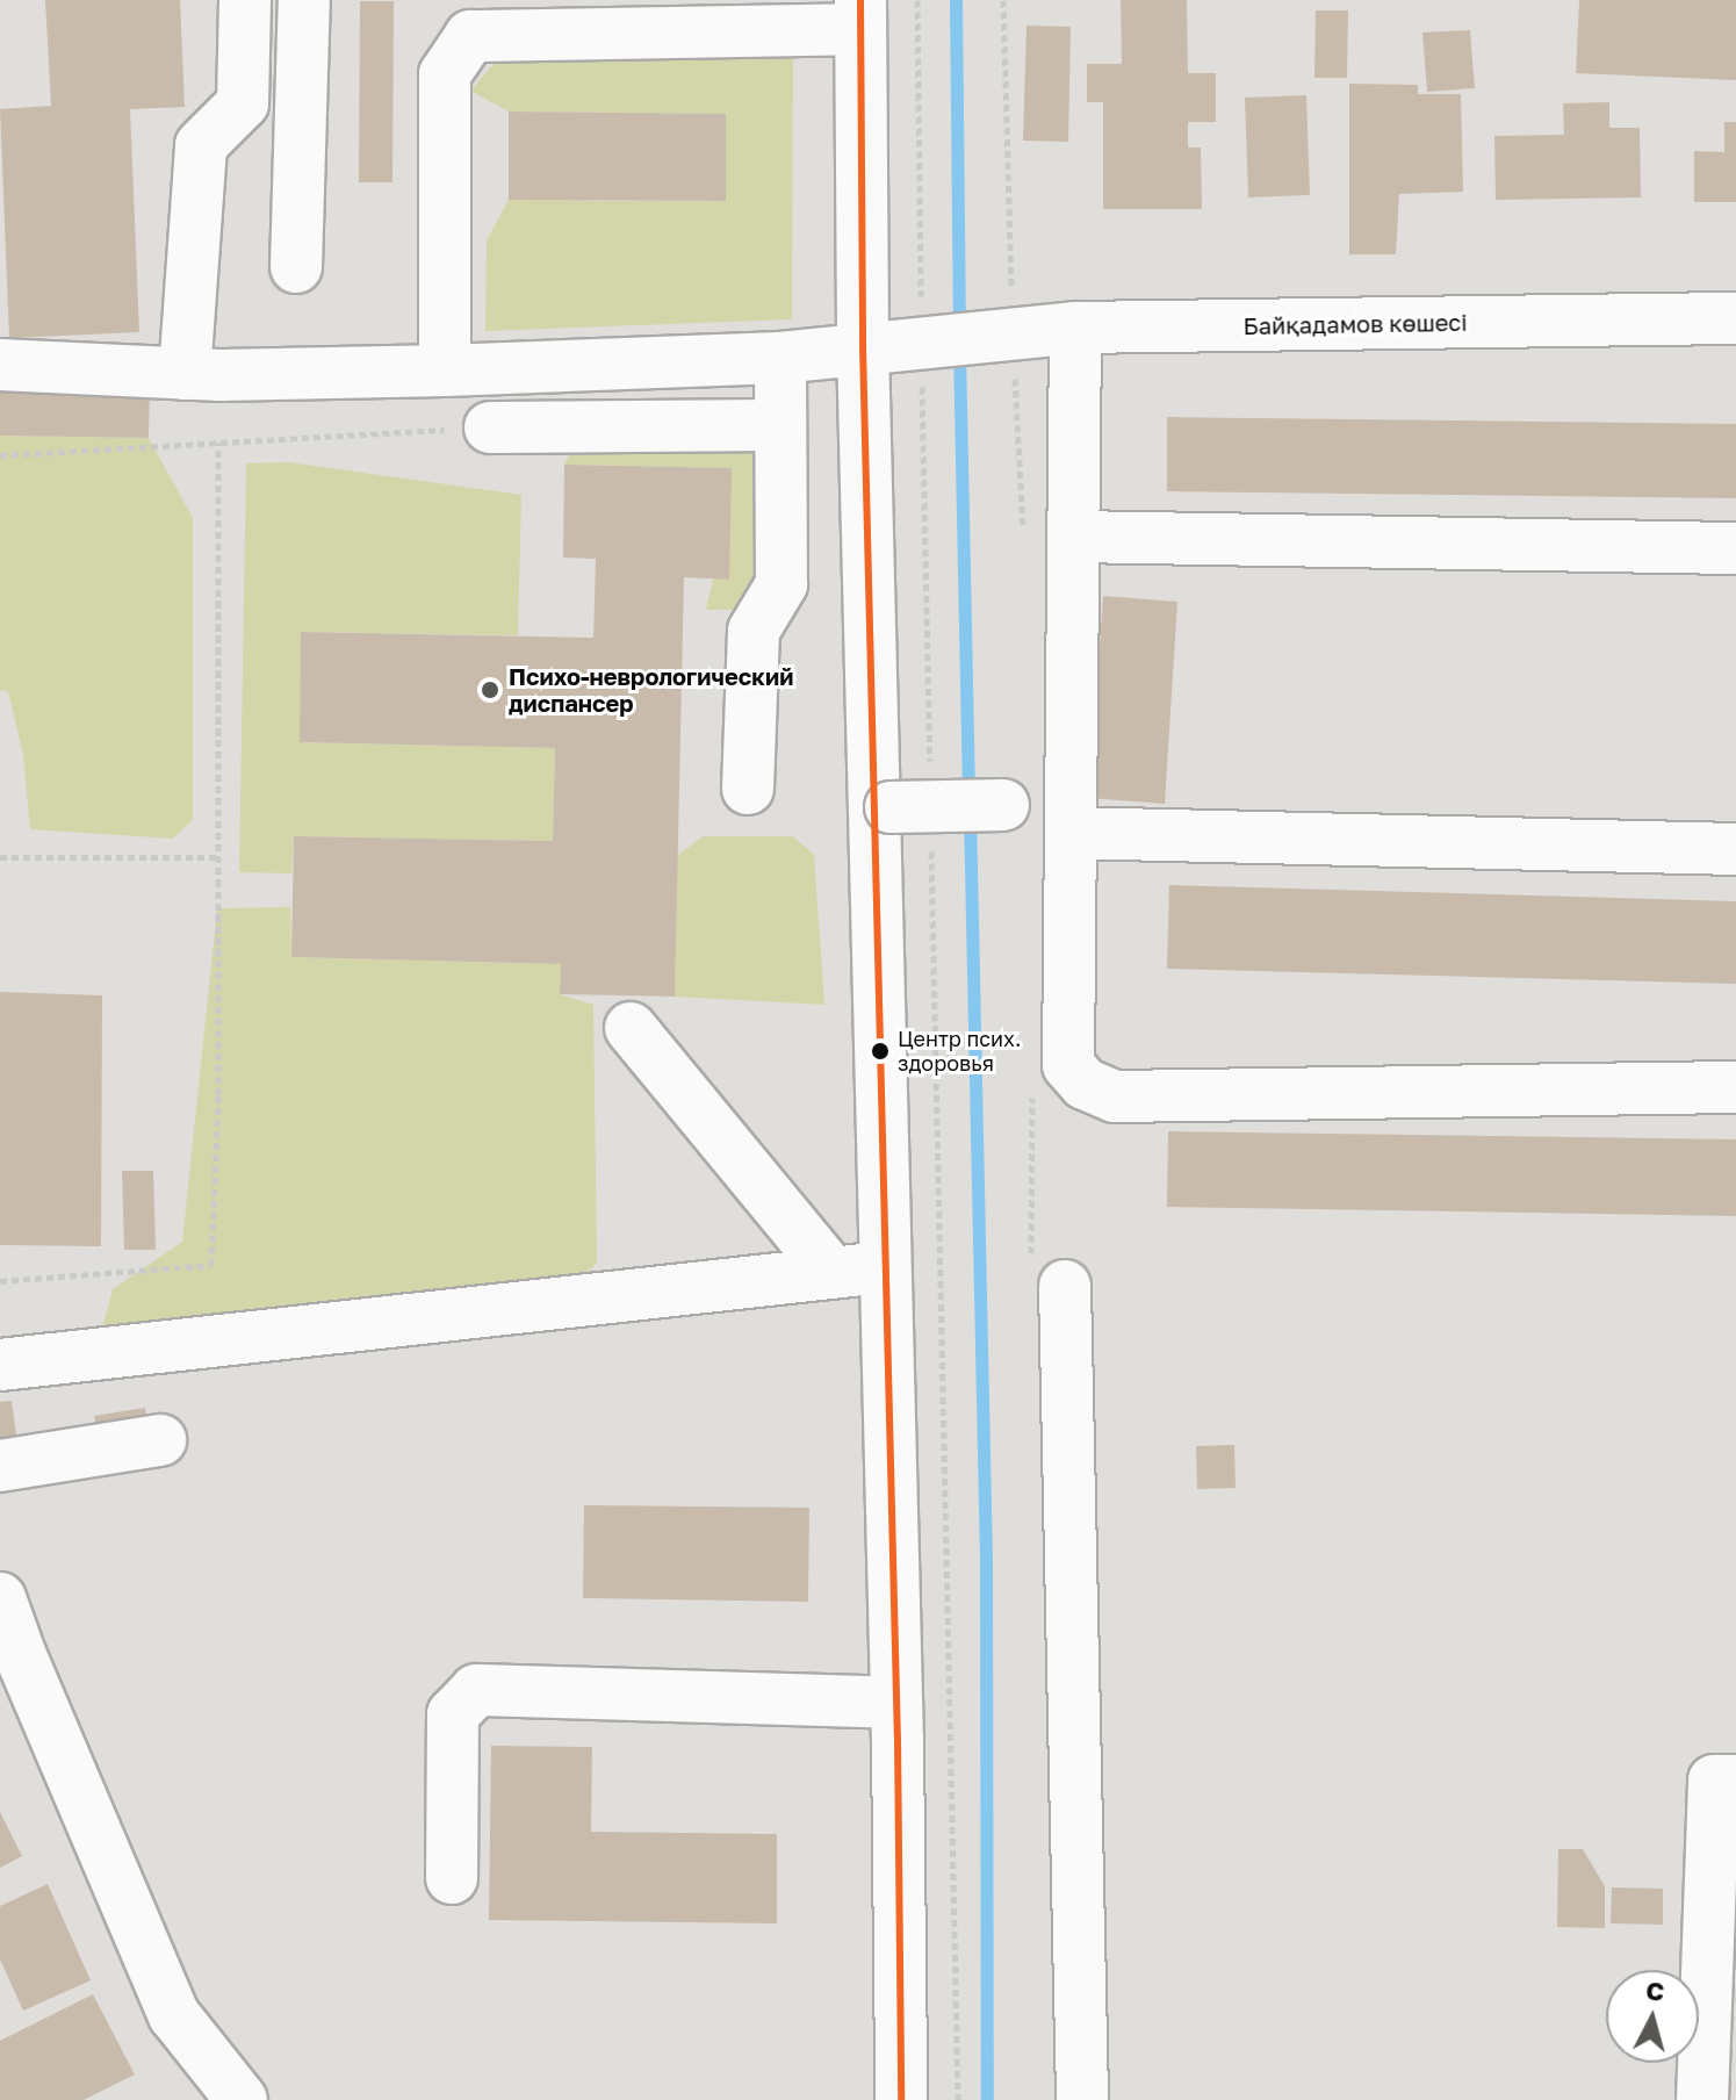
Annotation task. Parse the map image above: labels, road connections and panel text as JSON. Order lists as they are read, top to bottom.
{
  "streets": {
    "street": ["Байқадамов көшесі"]
  },
  "places": ["Психо-неврологический диспансер", "Центр псих. здоровья"],
  "north": "top"
}
